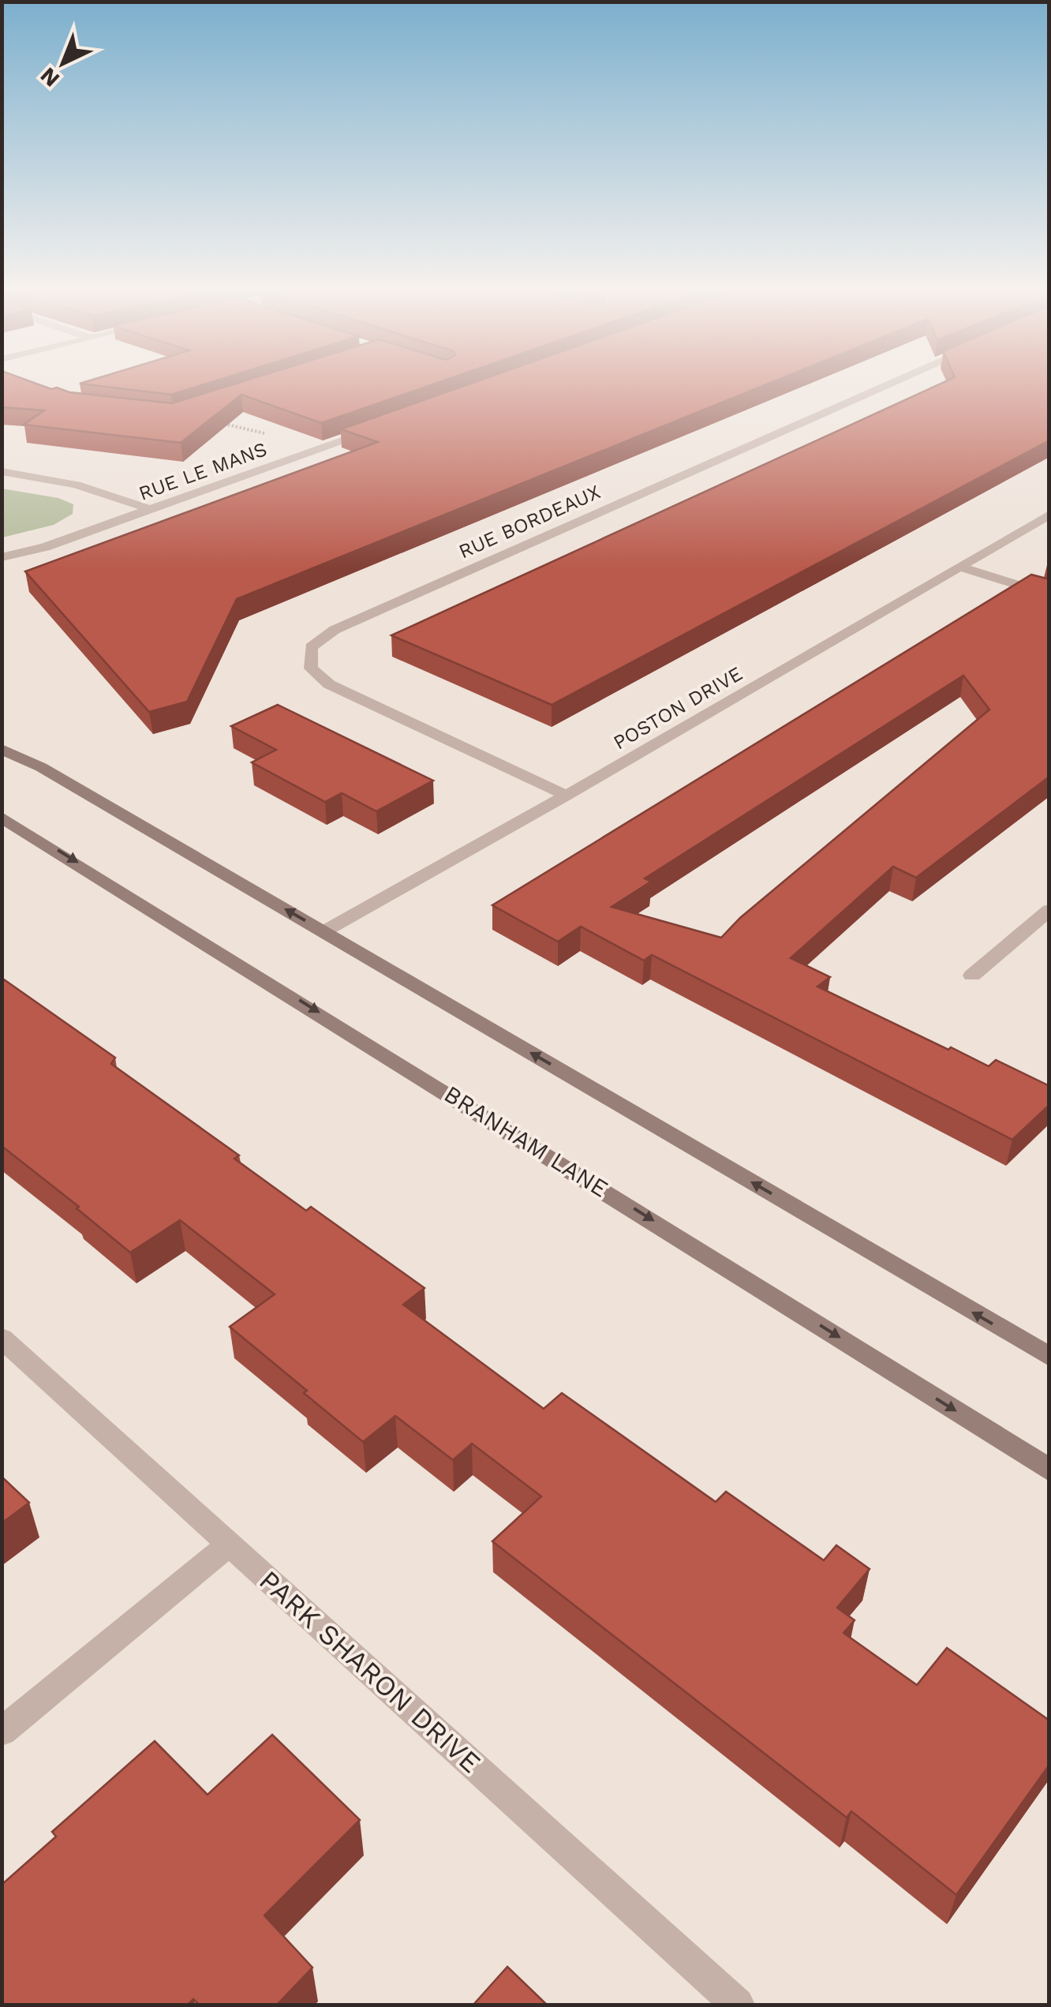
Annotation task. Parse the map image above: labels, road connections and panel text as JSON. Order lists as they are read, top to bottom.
{
  "streets": {
    "main road": ["BRANHAM LANE"],
    "street": [
      "RUE LE MANS",
      "RUE BORDEAUX",
      "POSTON DRIVE",
      "PARK SHARON DRIVE"
    ]
  },
  "crossings": [
    ["RUE BORDEAUX", "POSTON DRIVE"]
  ],
  "north": "bottom left"
}
